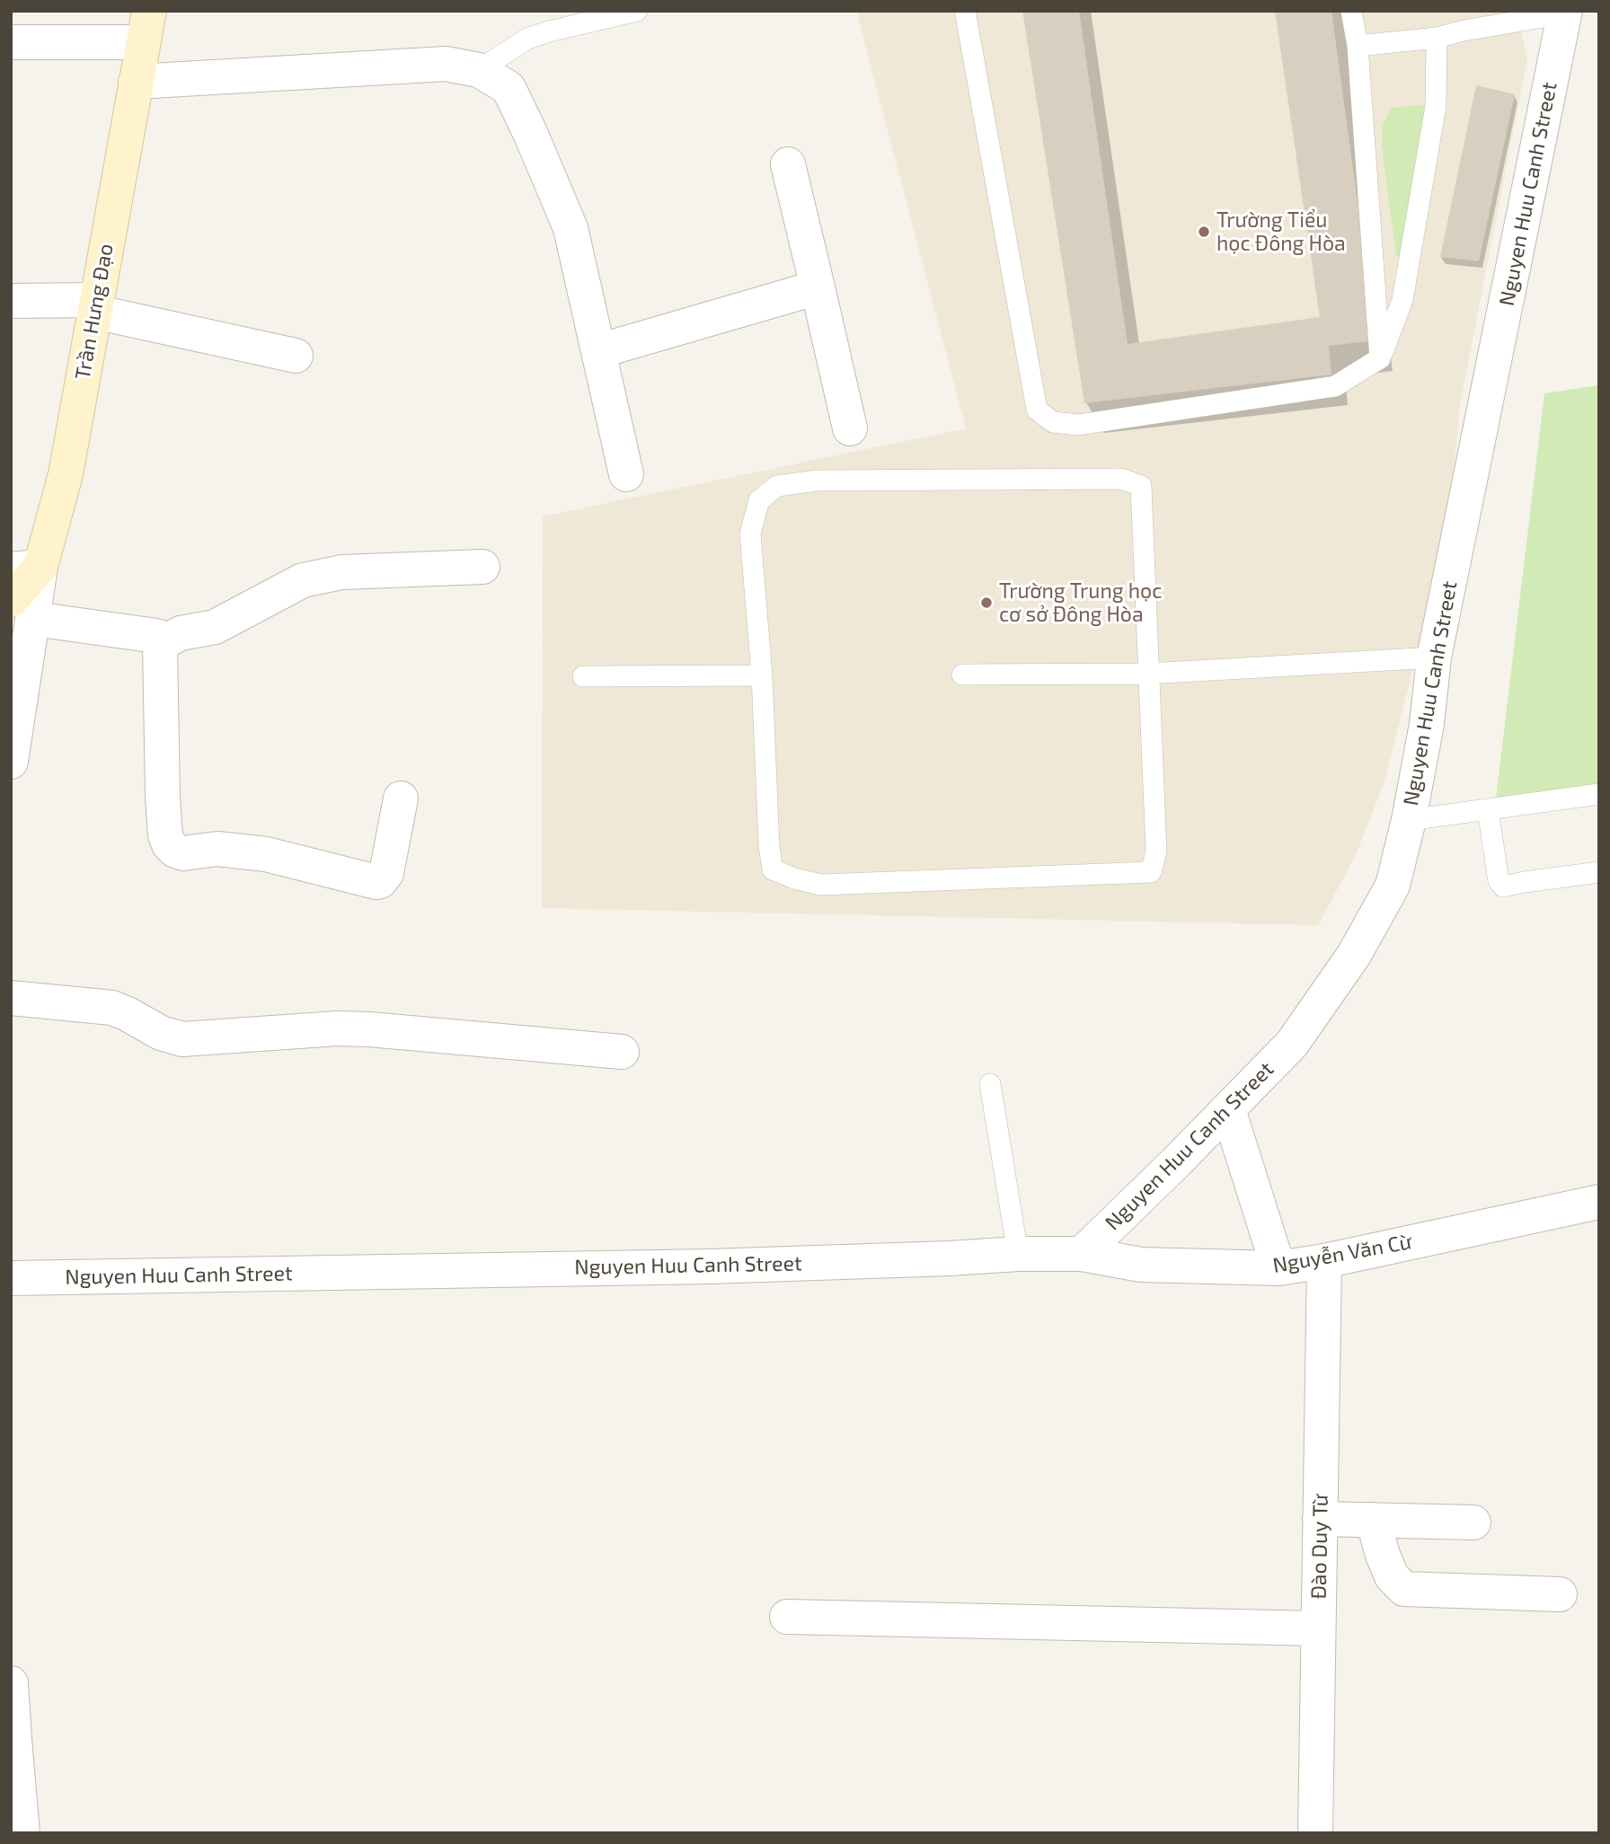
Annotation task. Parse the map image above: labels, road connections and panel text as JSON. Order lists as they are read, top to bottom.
{
  "streets": {
    "main road": ["Trần Hưng Đạo"],
    "street": ["Nguyen Huu Canh Street", "Nguyễn Văn Cừ", "Đào Duy Từ"]
  },
  "crossings": [
    ["Nguyen Huu Canh Street", "Nguyễn Văn Cừ"],
    ["Nguyễn Văn Cừ", "Đào Duy Từ"]
  ],
  "places": ["Trường Tiểu học Đông Hòa", "Trường Trung học cơ sở Đông Hòa"]
}
